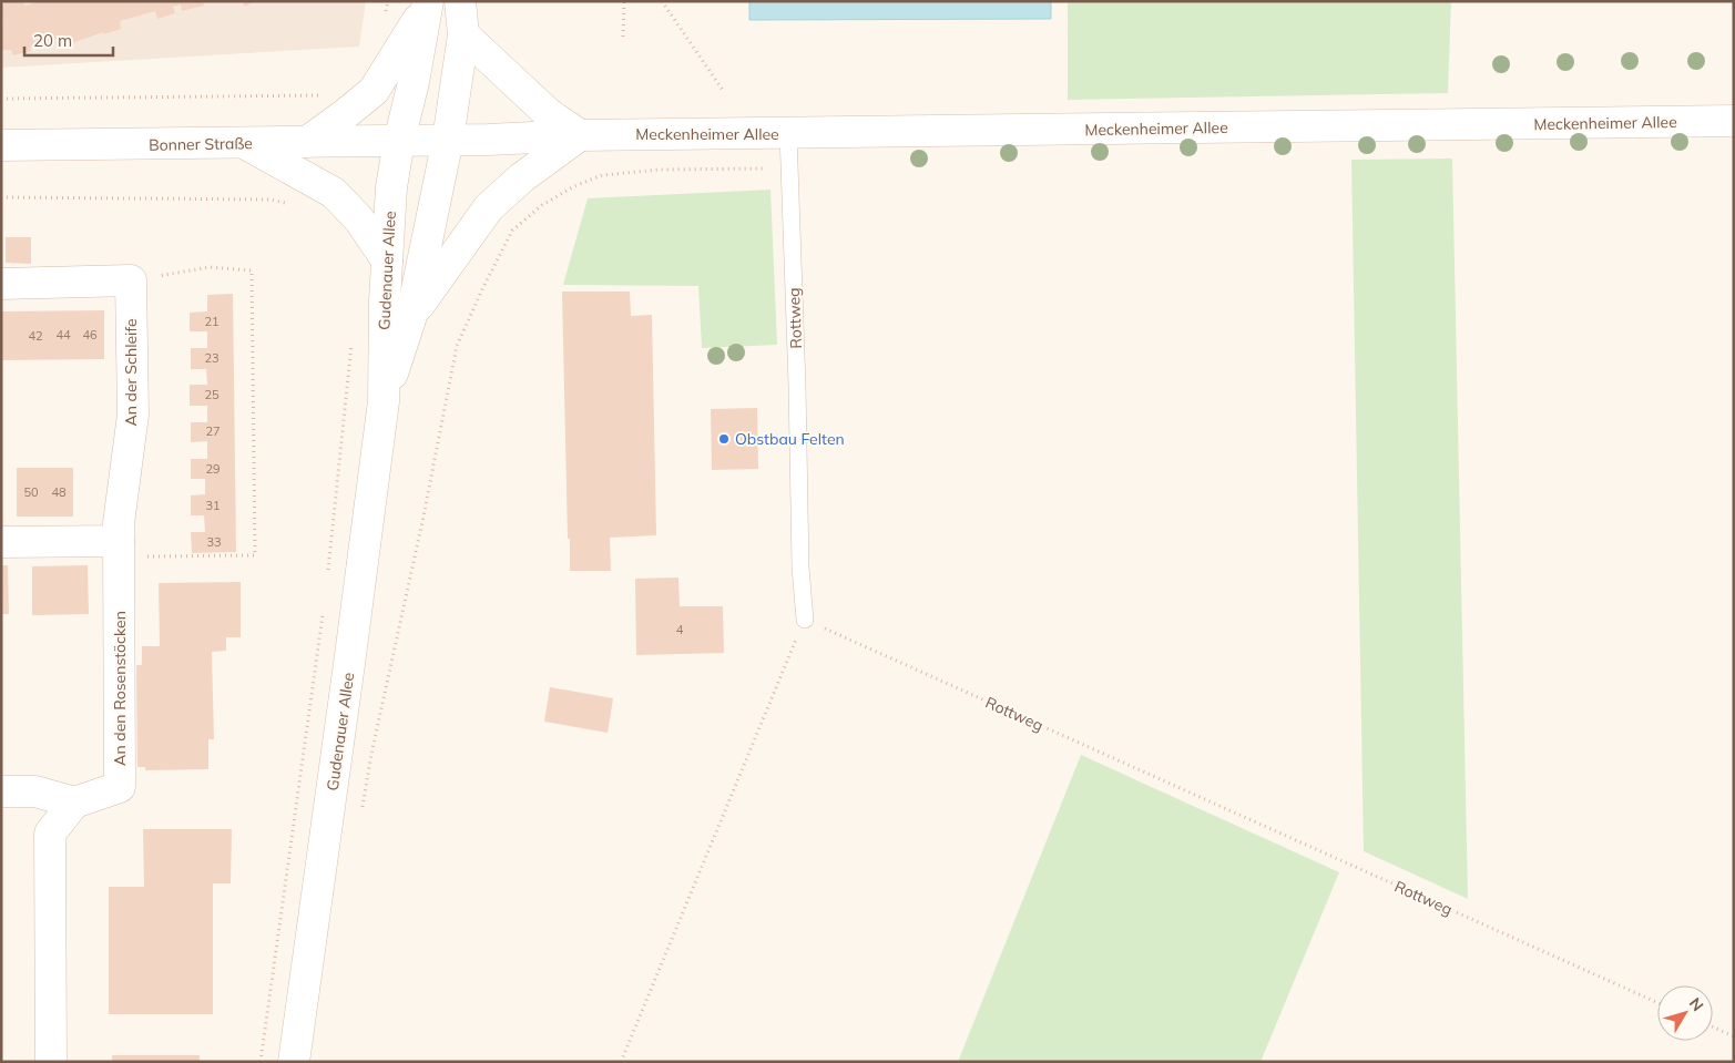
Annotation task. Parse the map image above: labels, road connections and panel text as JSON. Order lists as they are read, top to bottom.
{
  "streets": {
    "main road": [
      "Meckenheimer Allee",
      "Bonner Straße",
      "Gudenauer Allee",
      "An der Schleife",
      "An den Rosenstöcken"
    ],
    "lane": ["Rottweg"]
  },
  "crossings": [
    ["Meckenheimer Allee", "Bonner Straße"],
    ["Meckenheimer Allee", "Gudenauer Allee"],
    ["Meckenheimer Allee", "Rottweg"],
    ["Bonner Straße", "Gudenauer Allee"],
    ["An der Schleife", "An den Rosenstöcken"]
  ],
  "places": ["Obstbau Felten"],
  "house_numbers": [
    "21",
    "44",
    "46",
    "42",
    "23",
    "25",
    "27",
    "29",
    "50",
    "48",
    "31",
    "33",
    "4"
  ],
  "scale_bar": "20 m",
  "north": "top right"
}
